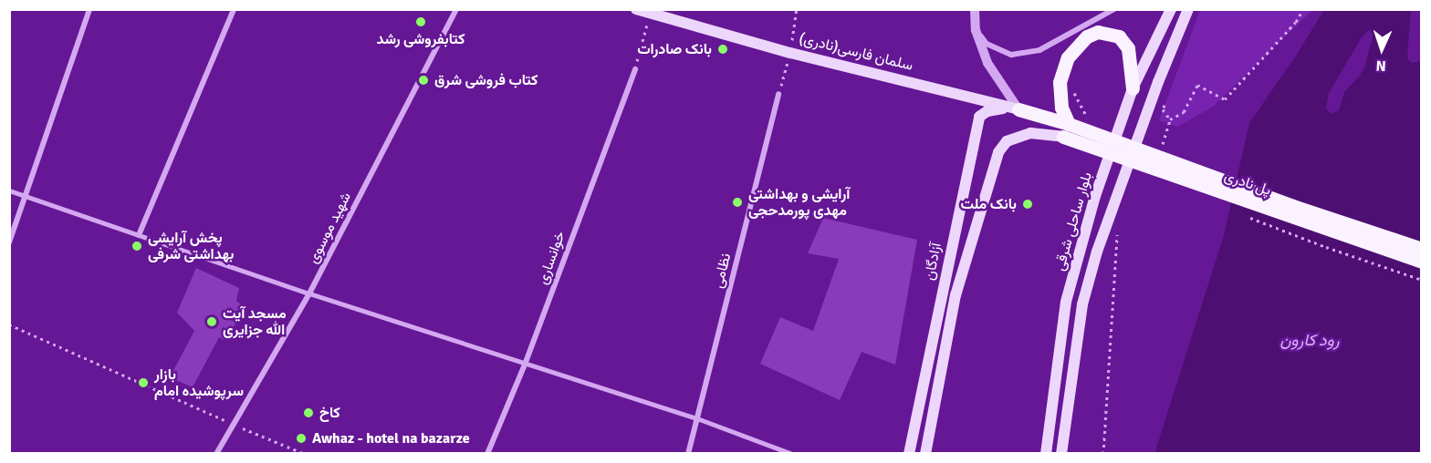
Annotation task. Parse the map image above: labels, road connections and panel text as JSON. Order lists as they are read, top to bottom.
{
  "streets": {
    "main road": [
      "سلمان فارسی(نادری)",
      "پل نادری",
      "بلوار ساحلی شرقی",
      "آزادگان"
    ],
    "street": ["شهید موسوی", "خوانساری", "نظامی"]
  },
  "crossings": [
    ["سلمان فارسی(نادری)", "پل نادری"],
    ["سلمان فارسی(نادری)", "آزادگان"],
    ["پل نادری", "آزادگان"]
  ],
  "water": ["رود کارون"],
  "places": [
    "کتابفروشی رشد",
    "بانک صادرات",
    "کتاب فروشی شرق",
    "آرایشی و بهداشتی مهدی پورمدحجی",
    "بانک ملت",
    "پخش آرایشی بهداشتی شرفی",
    "مسجد آیت الله جزایری",
    "بازار سرپوشیده امام",
    "کاخ",
    "Awhaz - hotel na bazarze"
  ],
  "north": "bottom"
}
